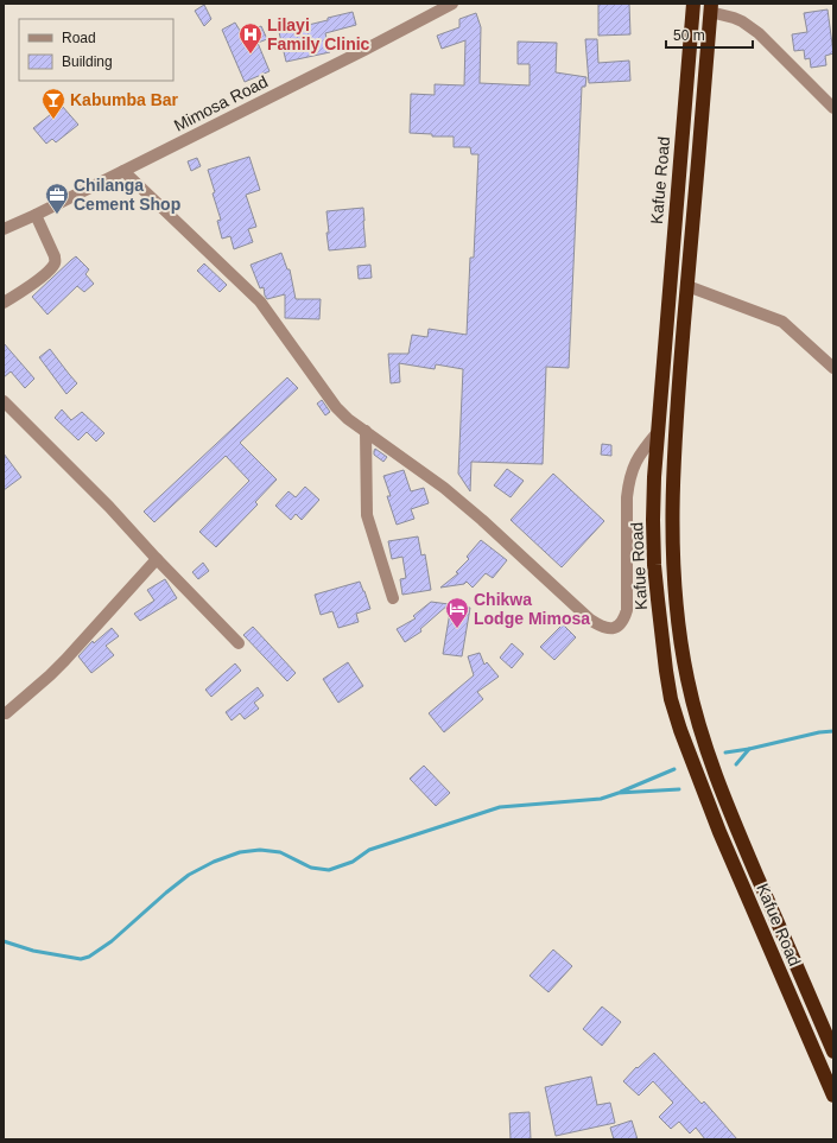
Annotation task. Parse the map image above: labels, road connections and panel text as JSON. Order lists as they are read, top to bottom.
{
  "streets": {
    "highway": ["Kafue Road"],
    "street": ["Mimosa Road"]
  },
  "places": {
    "hospital": ["Lilayi Family Clinic"],
    "bar": ["Kabumba Bar"],
    "office": ["Chilanga Cement Shop"],
    "hotel": ["Chikwa Lodge Mimosa"]
  },
  "legend": ["Road", "Building"],
  "scale_bar": "50 m"
}
